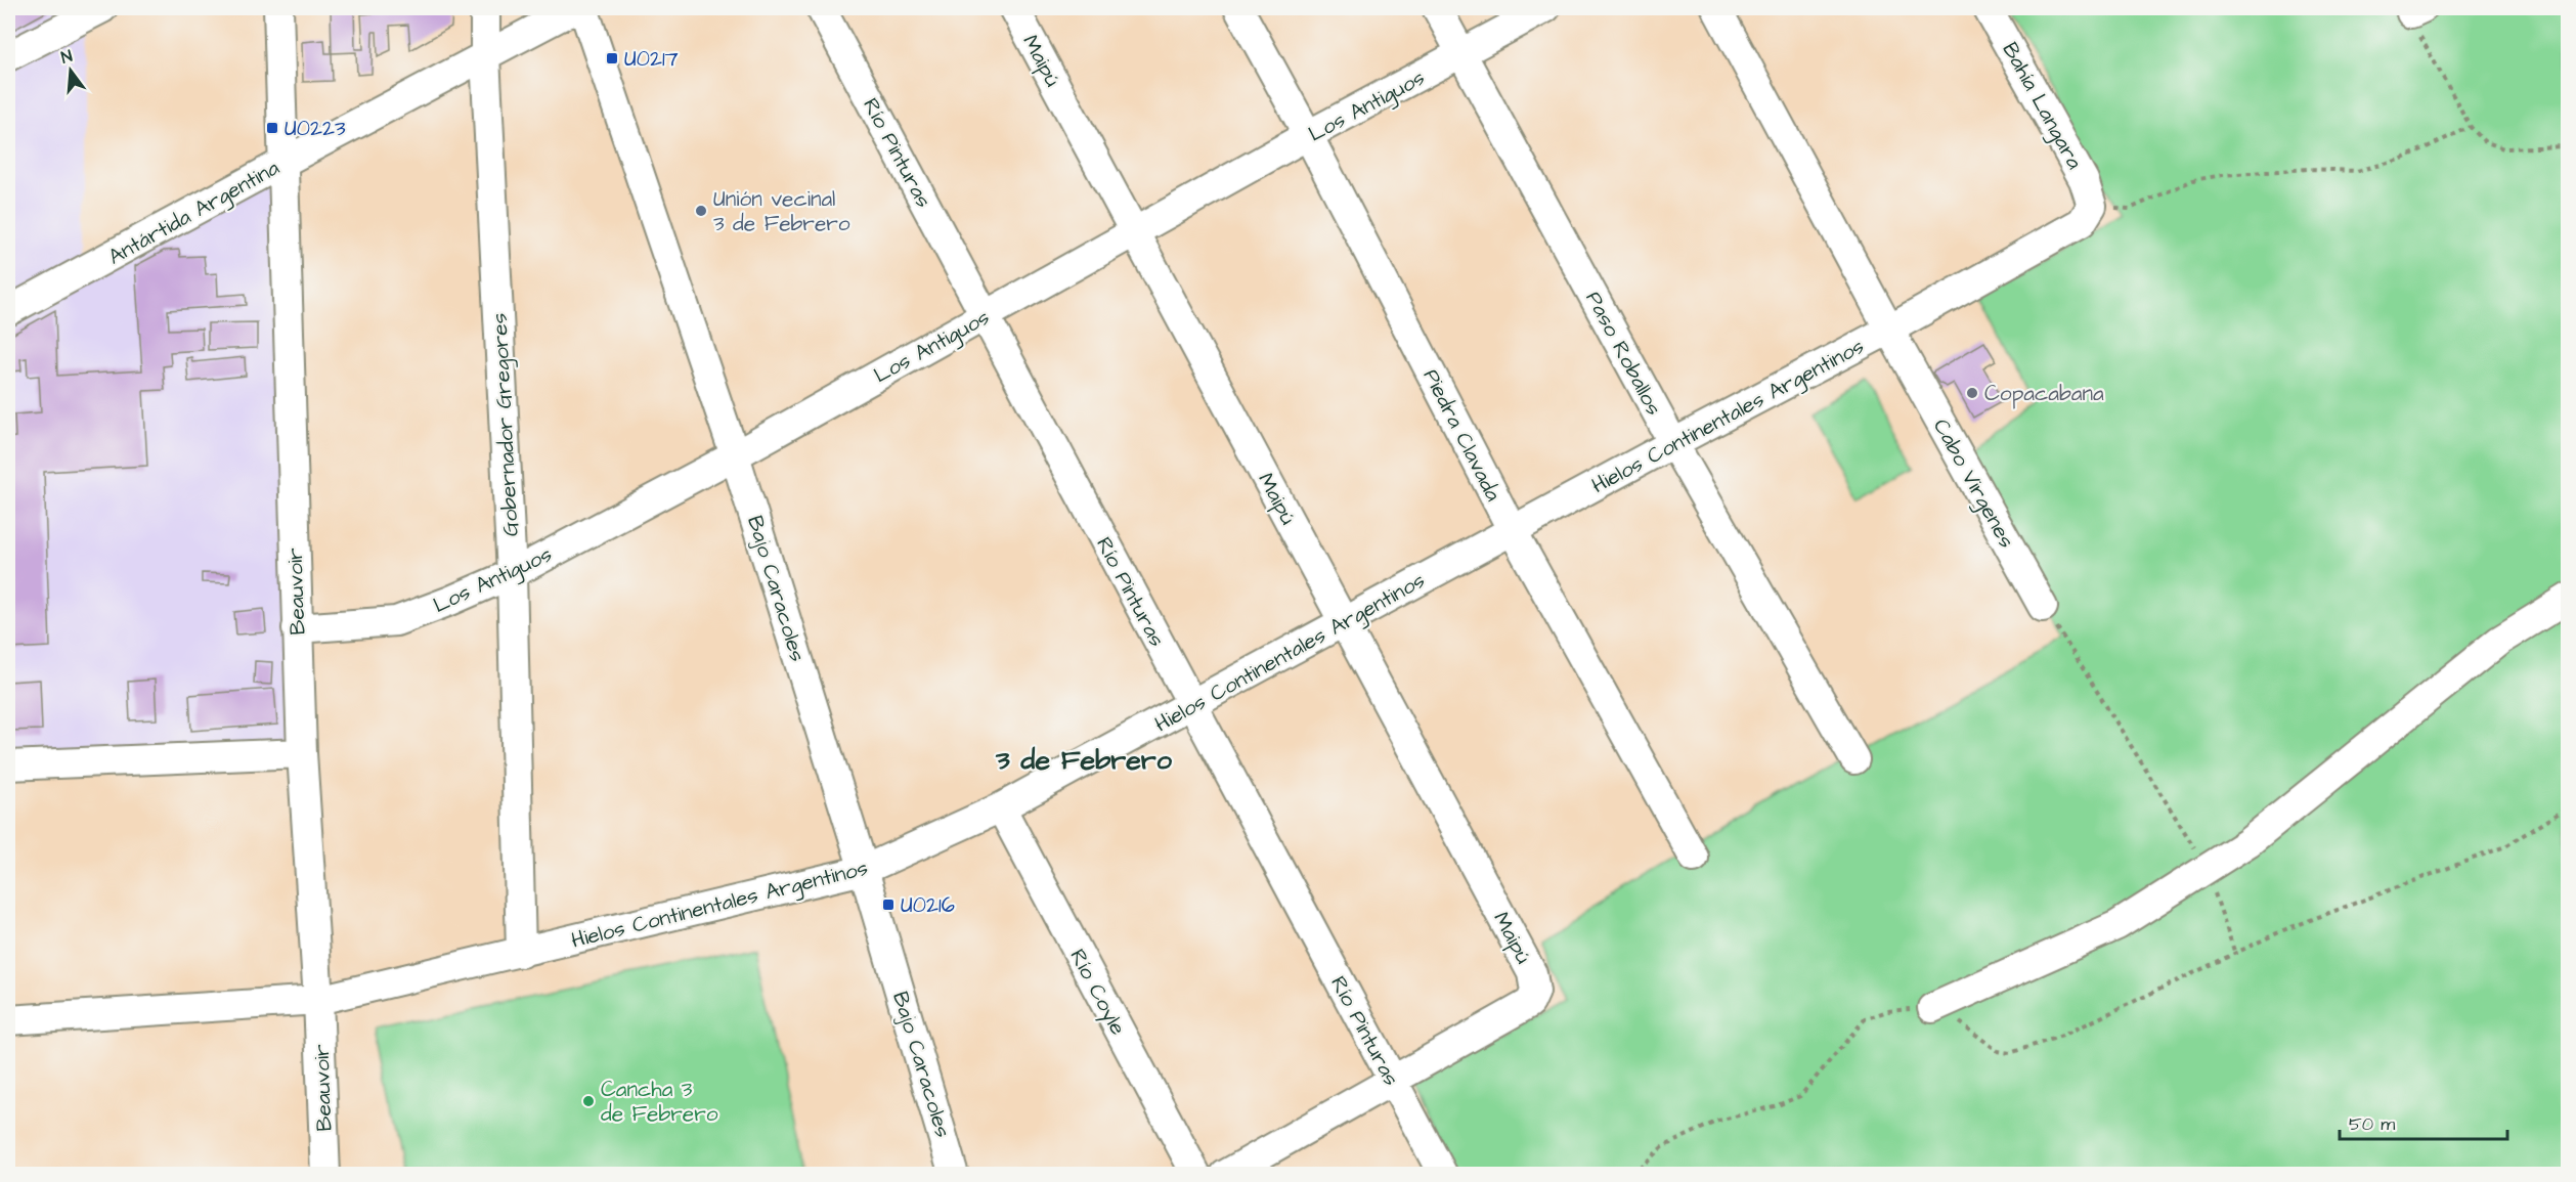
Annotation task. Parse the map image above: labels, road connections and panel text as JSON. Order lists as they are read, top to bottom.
{
  "streets": {
    "street": [
      "Maipú",
      "Los Antiguos",
      "Bahía Langara",
      "Río Pinturas",
      "Antártida Argentina",
      "Paso Roballos",
      "Hielos Continentales Argentinos",
      "Gobernador Gregores",
      "Piedra Clavada",
      "Cabo Virgenes",
      "Bajo Caracoles",
      "Beauvoir",
      "Río Coyle"
    ]
  },
  "crossings": [
    ["Maipú", "Los Antiguos"],
    ["Maipú", "Río Pinturas"],
    ["Maipú", "Hielos Continentales Argentinos"],
    ["Los Antiguos", "Río Pinturas"],
    ["Los Antiguos", "Paso Roballos"],
    ["Los Antiguos", "Gobernador Gregores"],
    ["Los Antiguos", "Piedra Clavada"],
    ["Los Antiguos", "Bajo Caracoles"],
    ["Los Antiguos", "Beauvoir"],
    ["Bahía Langara", "Hielos Continentales Argentinos"],
    ["Río Pinturas", "Hielos Continentales Argentinos"],
    ["Antártida Argentina", "Gobernador Gregores"],
    ["Antártida Argentina", "Bajo Caracoles"],
    ["Antártida Argentina", "Beauvoir"],
    ["Paso Roballos", "Hielos Continentales Argentinos"],
    ["Hielos Continentales Argentinos", "Gobernador Gregores"],
    ["Hielos Continentales Argentinos", "Piedra Clavada"],
    ["Hielos Continentales Argentinos", "Cabo Virgenes"],
    ["Hielos Continentales Argentinos", "Bajo Caracoles"],
    ["Hielos Continentales Argentinos", "Beauvoir"],
    ["Hielos Continentales Argentinos", "Río Coyle"]
  ],
  "districts": ["3 de Febrero"],
  "places": {
    "transit": ["U0217", "U0223", "U0216"],
    "other": ["Unión vecinal 3 de Febrero", "Copacabana", "Cancha 3 de Febrero"]
  },
  "scale_bar": "50 m",
  "north": "top"
}
